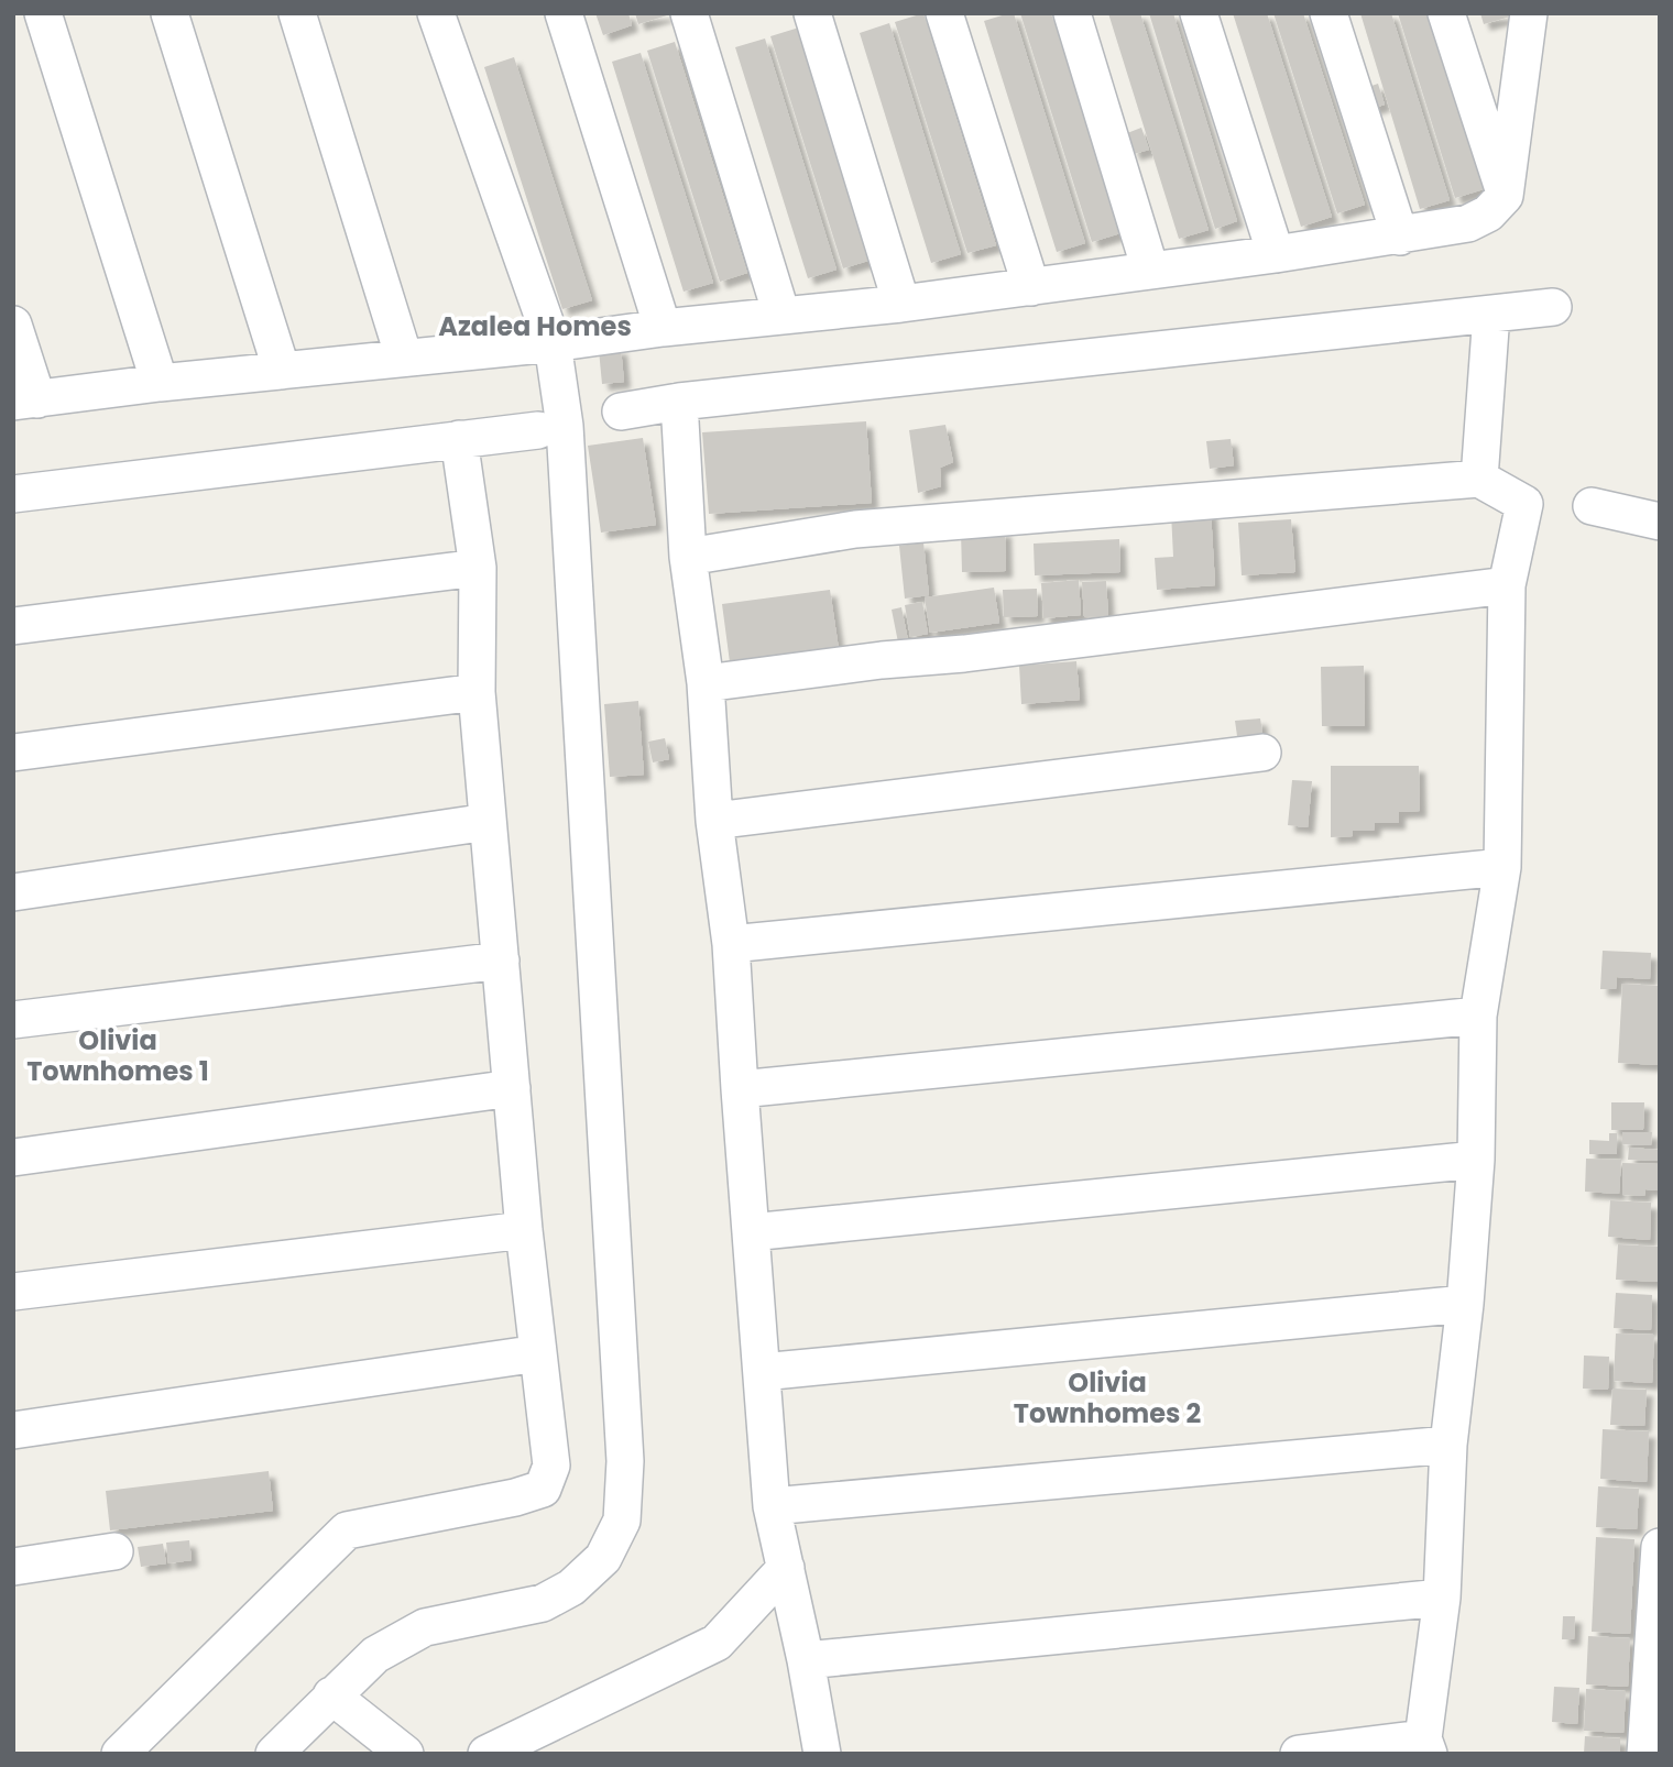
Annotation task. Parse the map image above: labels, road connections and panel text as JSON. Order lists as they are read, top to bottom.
{
  "districts": ["Azalea Homes", "Olivia Townhomes 1", "Olivia Townhomes 2"]
}
